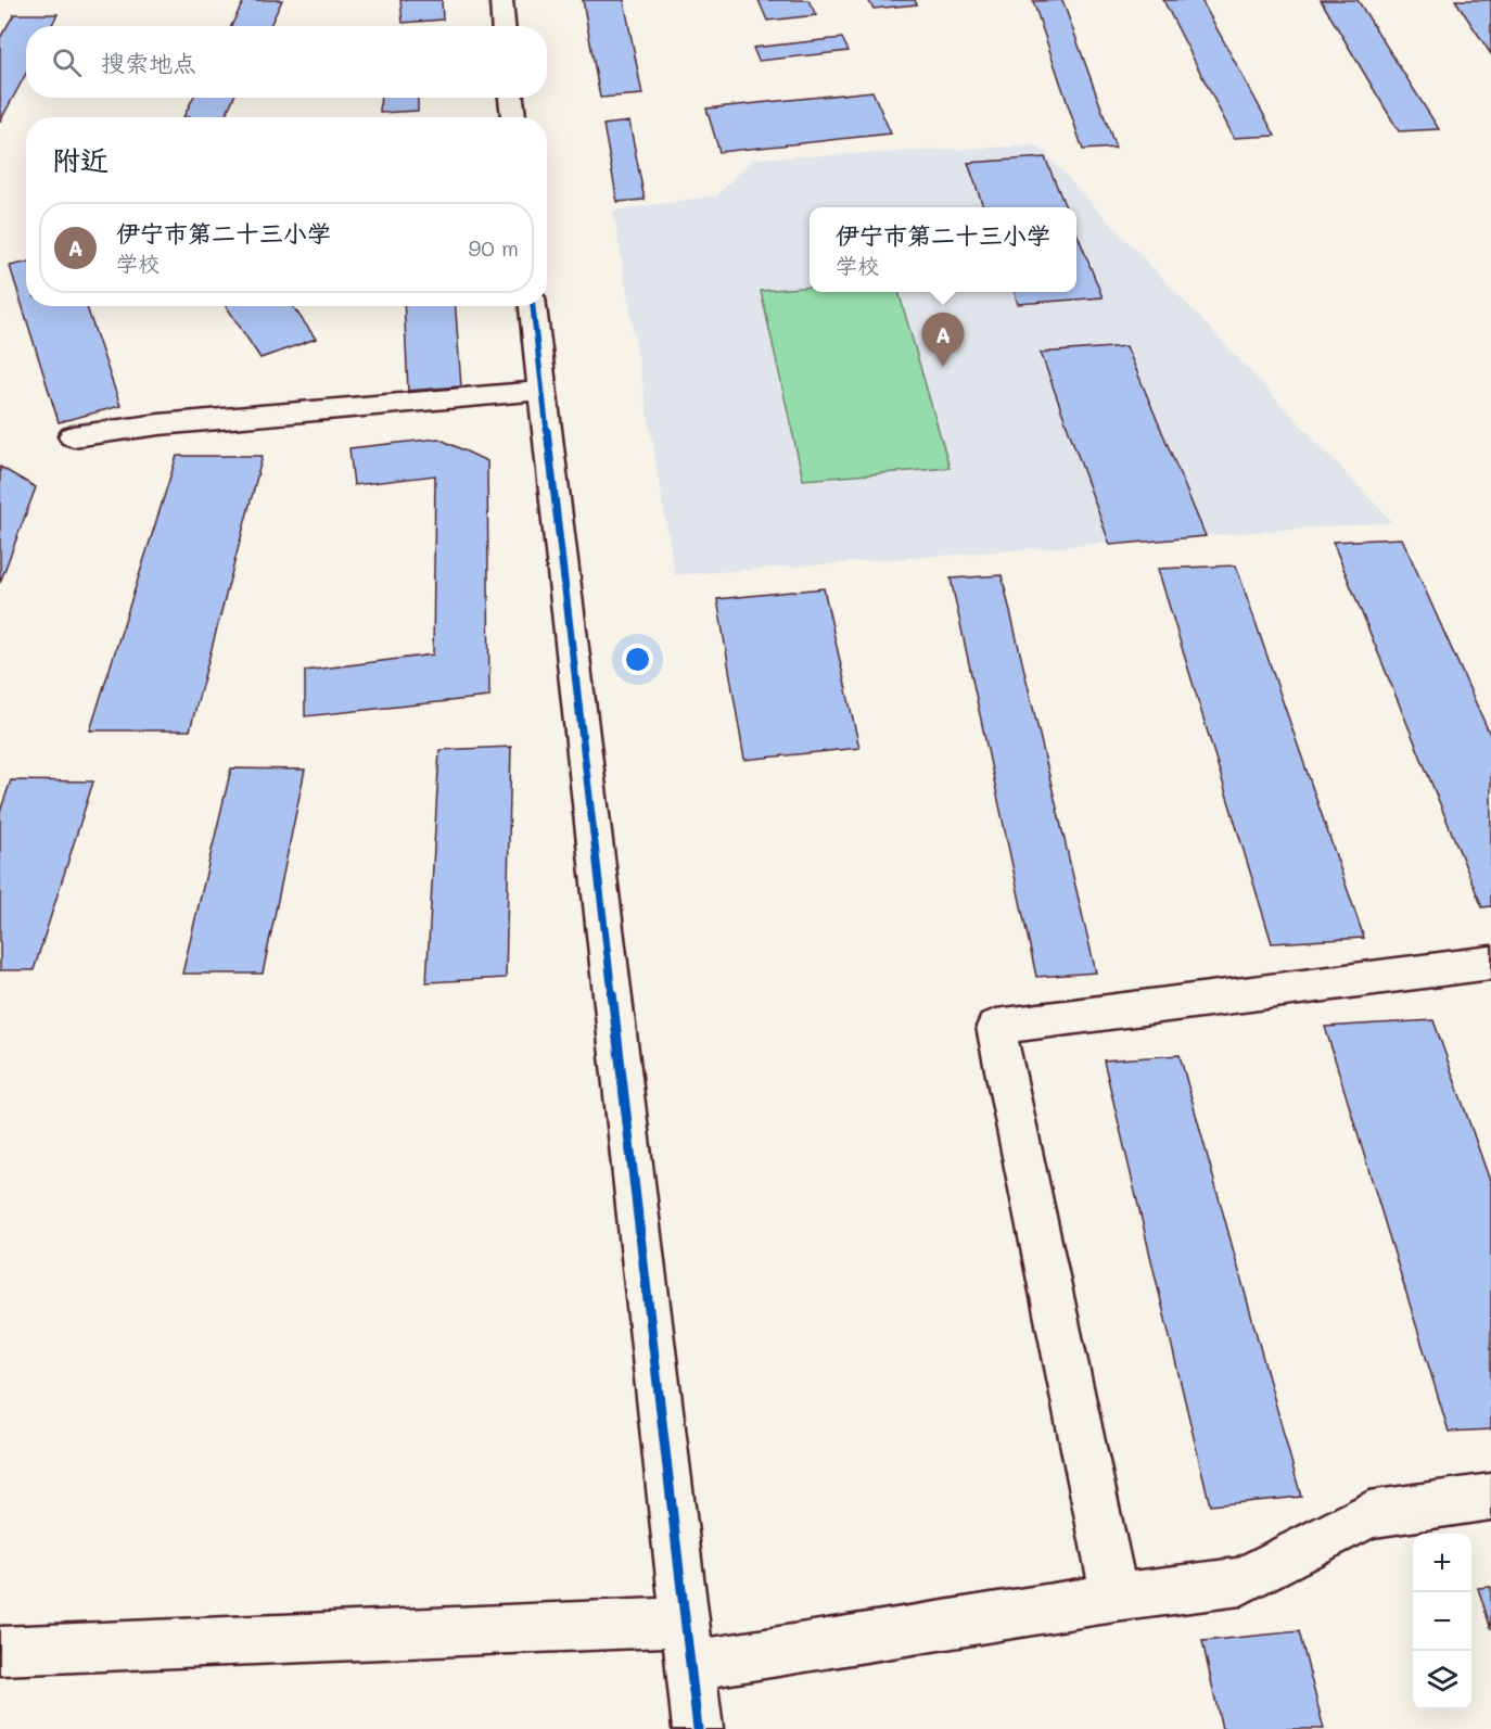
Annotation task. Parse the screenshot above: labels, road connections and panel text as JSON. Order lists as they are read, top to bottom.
{
  "page": {
    "search": "搜索地点",
    "heading": "附近",
    "list": [
      {
        "mark": "A",
        "name": "伊宁市第二十三小学",
        "note": "学校",
        "value": "90 m"
      }
    ],
    "popup": ["伊宁市第二十三小学", "学校"],
    "pins": "A",
    "map_buttons": ["+", "−"]
  }
}
